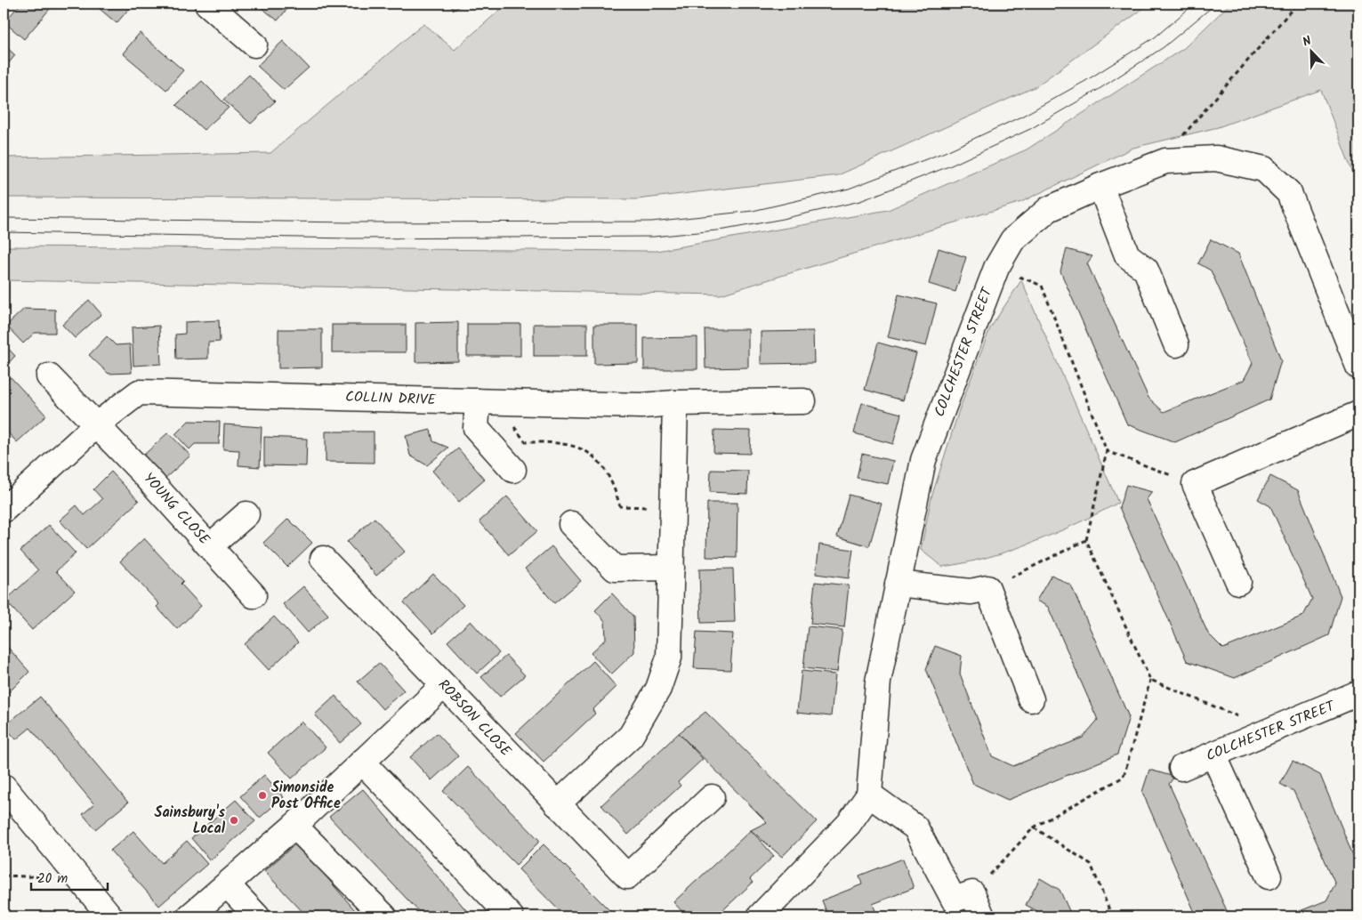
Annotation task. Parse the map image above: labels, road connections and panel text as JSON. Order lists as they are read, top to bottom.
{
  "streets": {
    "street": [
      "COLCHESTER STREET",
      "COLLIN DRIVE",
      "YOUNG CLOSE",
      "ROBSON CLOSE"
    ]
  },
  "crossings": [
    ["COLLIN DRIVE", "YOUNG CLOSE"]
  ],
  "places": ["Simonside Post Office", "Sainsbury's Local"],
  "scale_bar": "20 m",
  "north": "top left"
}
